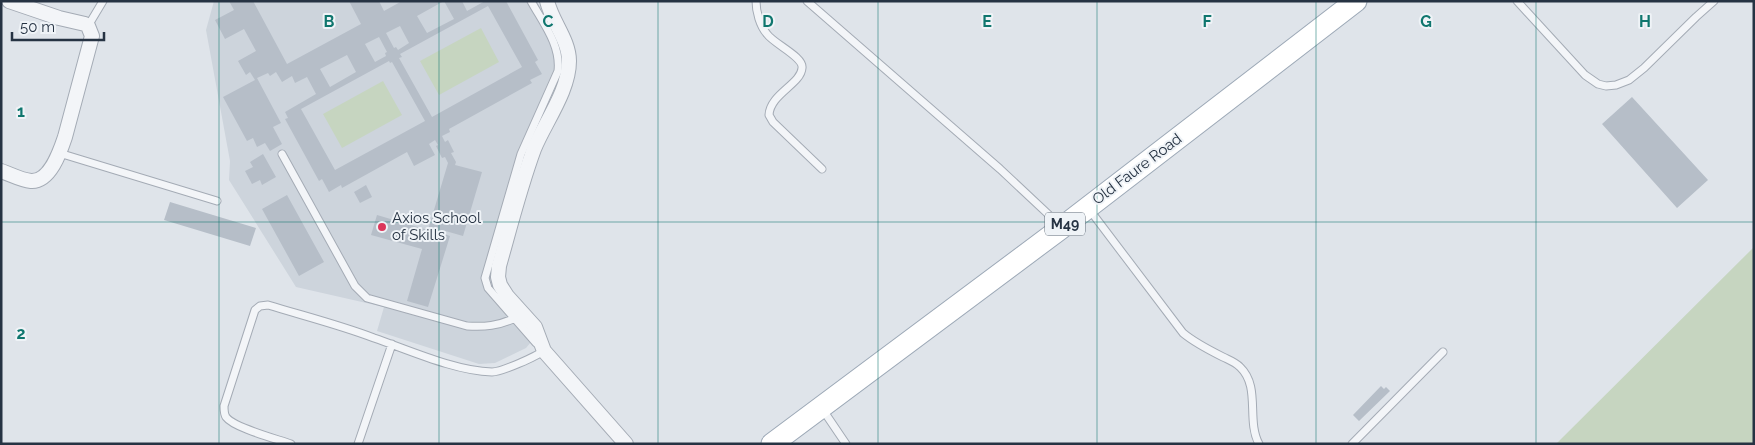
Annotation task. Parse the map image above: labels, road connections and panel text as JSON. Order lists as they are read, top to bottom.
{
  "streets": {
    "main road": ["Old Faure Road", "M49"]
  },
  "places": ["Axios School of Skills"],
  "scale_bar": "50 m",
  "grid": {
    "columns": [
      "B",
      "C",
      "D",
      "E",
      "F",
      "G",
      "H"
    ],
    "rows": ["1", "2"]
  }
}
